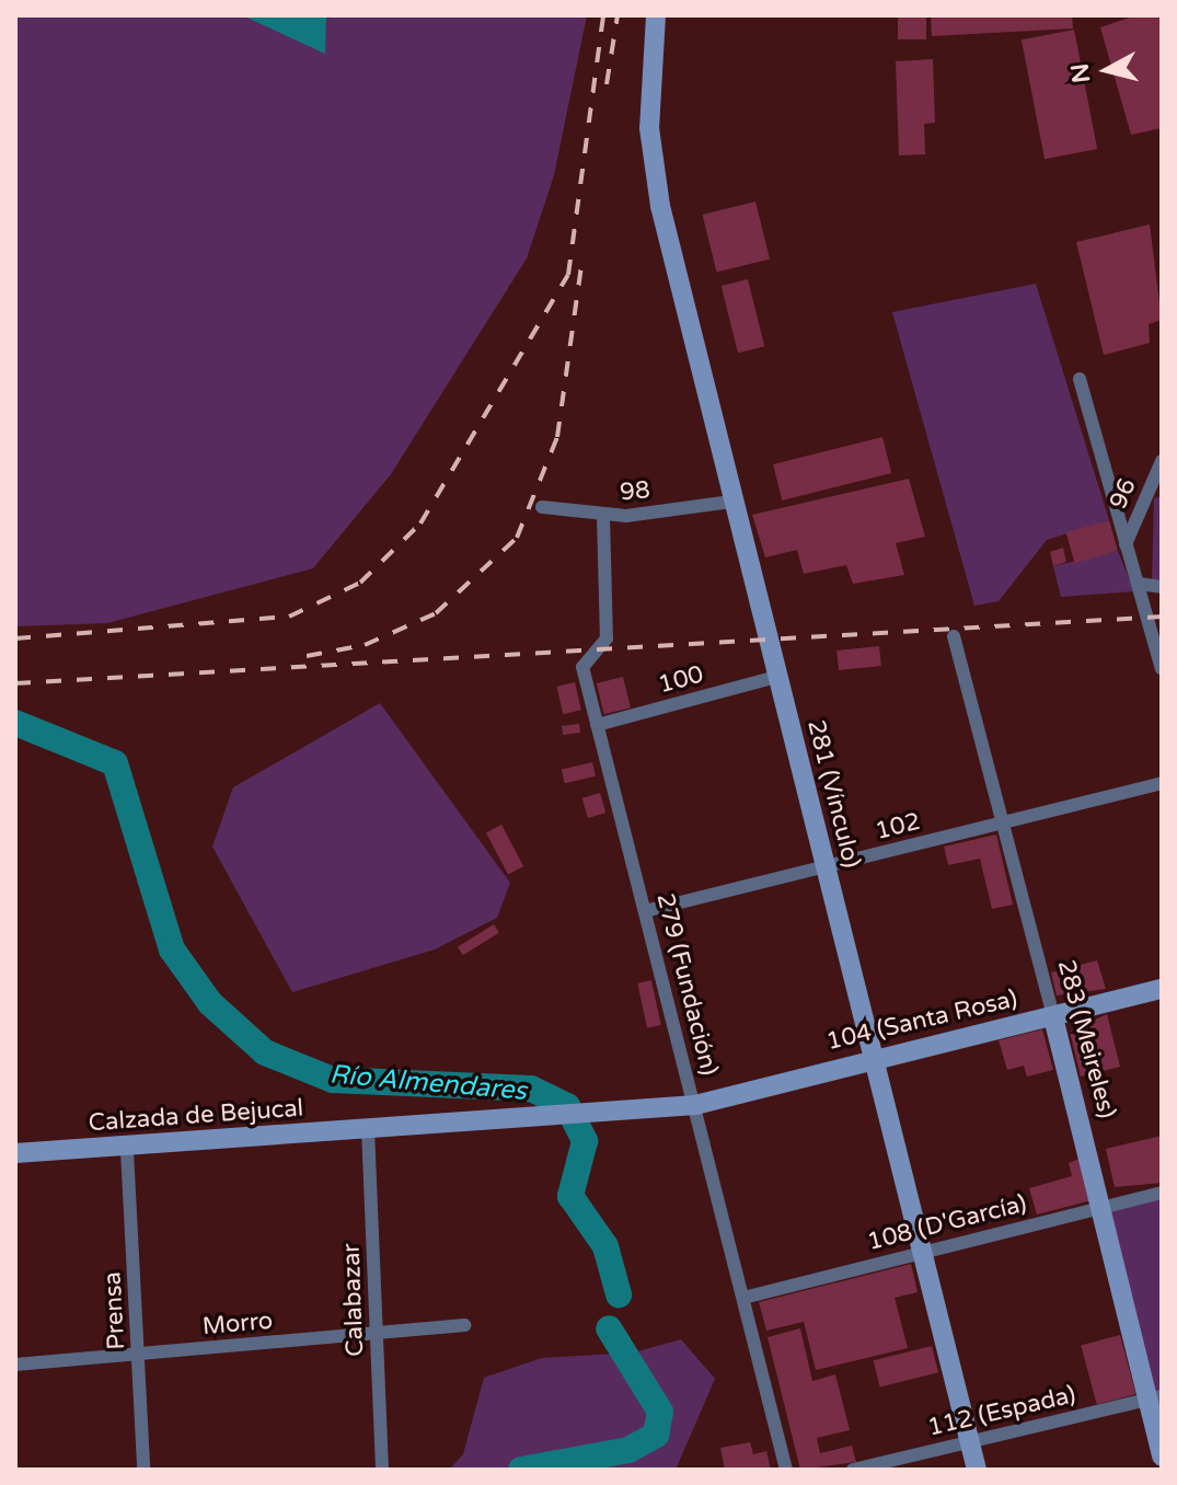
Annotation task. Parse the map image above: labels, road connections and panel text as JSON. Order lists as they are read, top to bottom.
{
  "streets": {
    "main road": [
      "281 (Vínculo)",
      "104 (Santa Rosa)",
      "283 (Meireles)",
      "Calzada de Bejucal"
    ],
    "street": [
      "98",
      "96",
      "100",
      "102",
      "279 (Fundación)",
      "108 (D'García)",
      "Calabazar",
      "Prensa",
      "Morro",
      "112 (Espada)"
    ]
  },
  "crossings": [
    ["98", "281 (Vínculo)"],
    ["98", "279 (Fundación)"],
    ["100", "281 (Vínculo)"],
    ["100", "279 (Fundación)"],
    ["281 (Vínculo)", "102"],
    ["281 (Vínculo)", "104 (Santa Rosa)"],
    ["281 (Vínculo)", "108 (D'García)"],
    ["281 (Vínculo)", "112 (Espada)"],
    ["102", "279 (Fundación)"],
    ["102", "283 (Meireles)"],
    ["279 (Fundación)", "104 (Santa Rosa)"],
    ["279 (Fundación)", "Calzada de Bejucal"],
    ["279 (Fundación)", "108 (D'García)"],
    ["104 (Santa Rosa)", "283 (Meireles)"],
    ["104 (Santa Rosa)", "Calzada de Bejucal"],
    ["283 (Meireles)", "108 (D'García)"],
    ["283 (Meireles)", "112 (Espada)"],
    ["Calzada de Bejucal", "Calabazar"],
    ["Calzada de Bejucal", "Prensa"],
    ["Calabazar", "Morro"],
    ["Prensa", "Morro"]
  ],
  "water": ["Río Almendares"],
  "north": "left"
}
